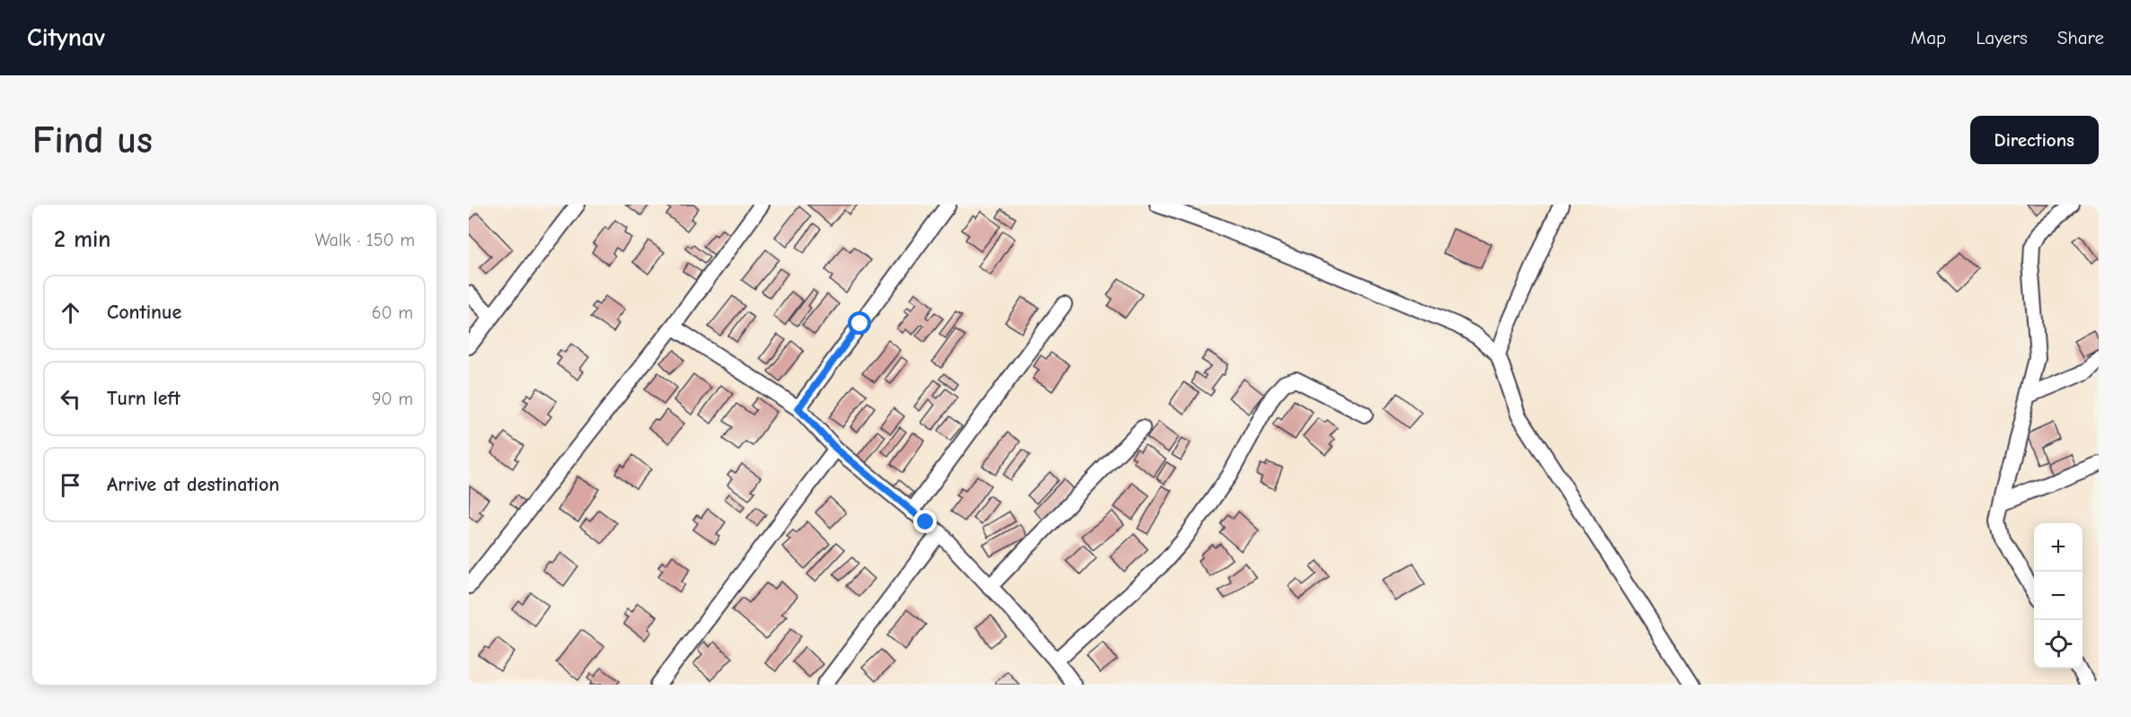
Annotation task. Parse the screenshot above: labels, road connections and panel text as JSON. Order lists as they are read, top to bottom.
{
  "page": {
    "header": "Citynav",
    "nav": ["Map", "Layers", "Share"],
    "buttons": "Directions",
    "title": "Find us",
    "heading": ["2 min", "Walk · 150 m"],
    "list": [
      ["Continue", "60 m"],
      ["Turn left", "90 m"],
      "Arrive at destination"
    ],
    "map_buttons": ["+", "−"]
  }
}
